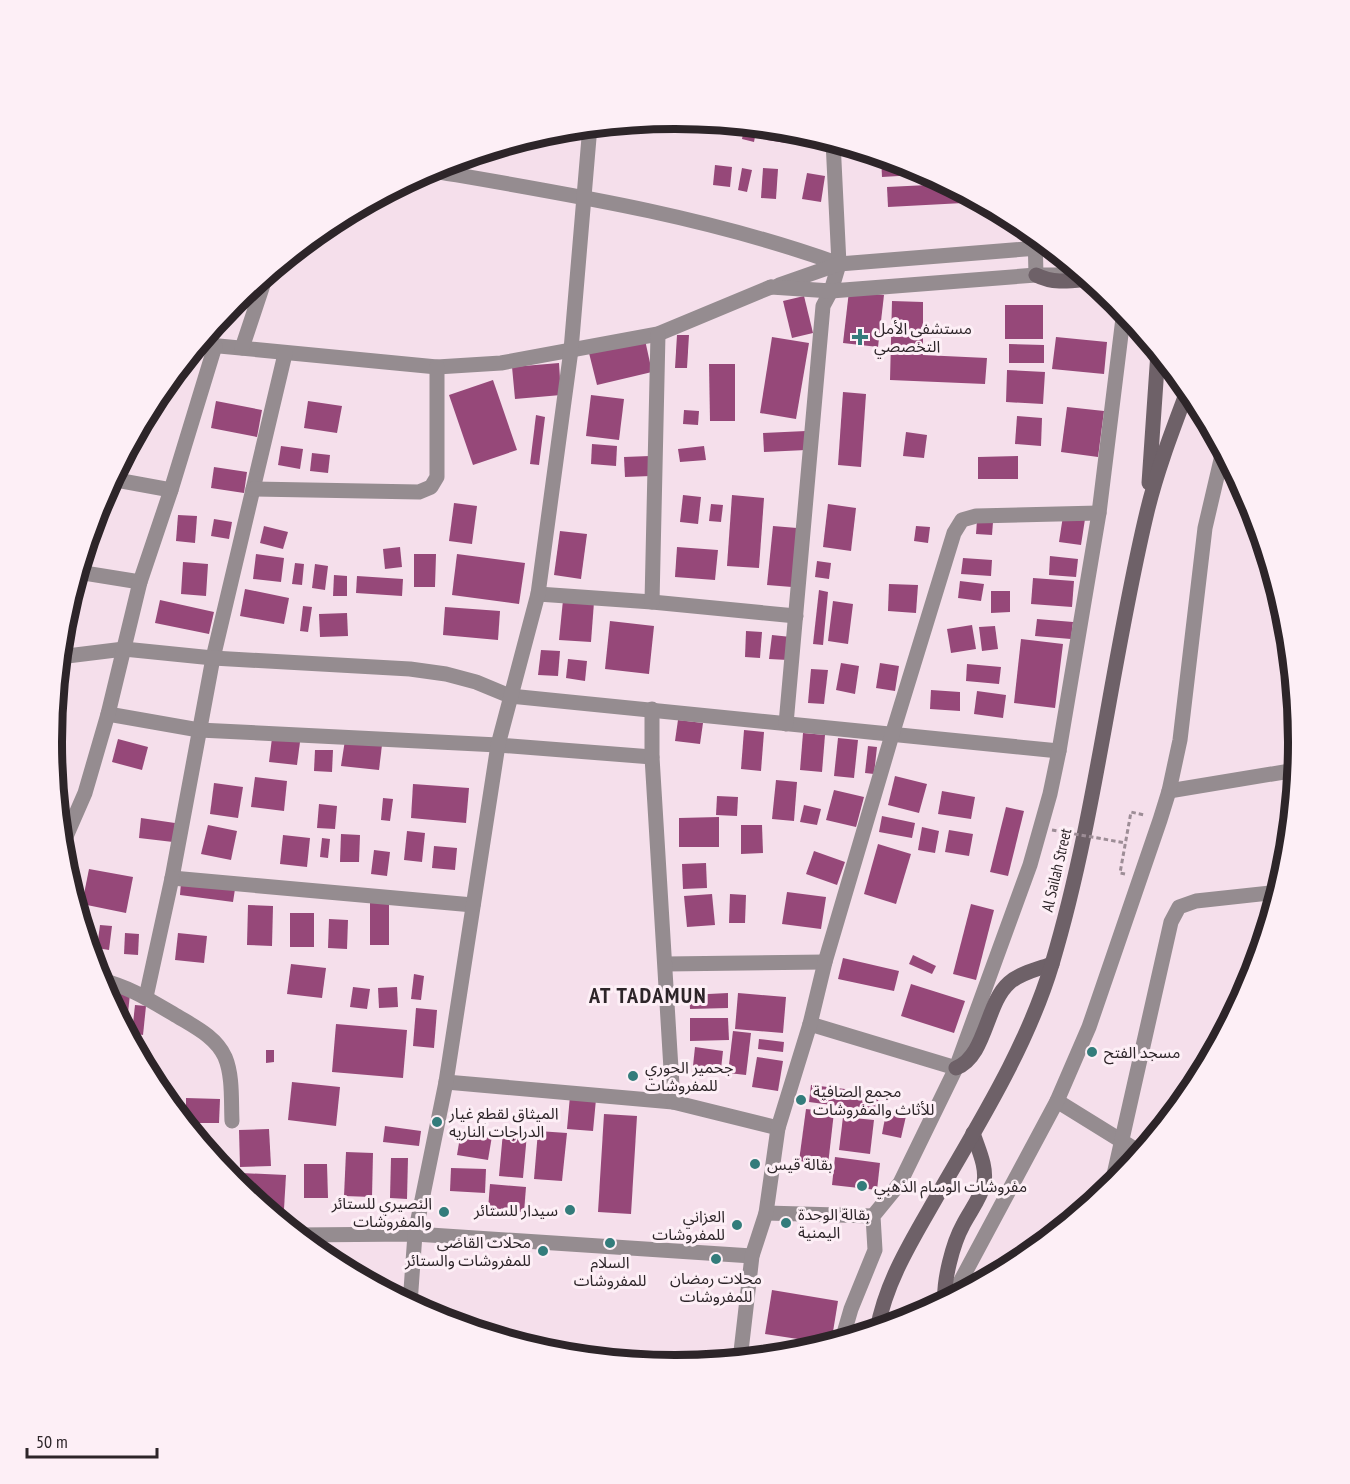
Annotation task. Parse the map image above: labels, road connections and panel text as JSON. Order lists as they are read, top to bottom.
{
  "streets": {
    "main road": ["Al Sailah Street"]
  },
  "districts": ["AT TADAMUN"],
  "places": {
    "health": ["مستشفى الأمل التخصصي"],
    "other": [
      "مسجد الفتح",
      "جحمير الحوري للمفروشات",
      "مجمع الصافية للأثاث والمفروشات",
      "الميثاق لقطع غيار الدراجات الناريه",
      "بقالة قيس",
      "مفروشات الوسام الذهبي",
      "سيدار للستائر",
      "النصيري للستائر والمفروشات",
      "بقالة الوحدة اليمنية",
      "العزاني للمفروشات",
      "السلام للمفروشات",
      "محلات القاضي للمفروشات والستائر",
      "محلات رمضان للمفروشات"
    ]
  },
  "scale_bar": "50 m"
}
